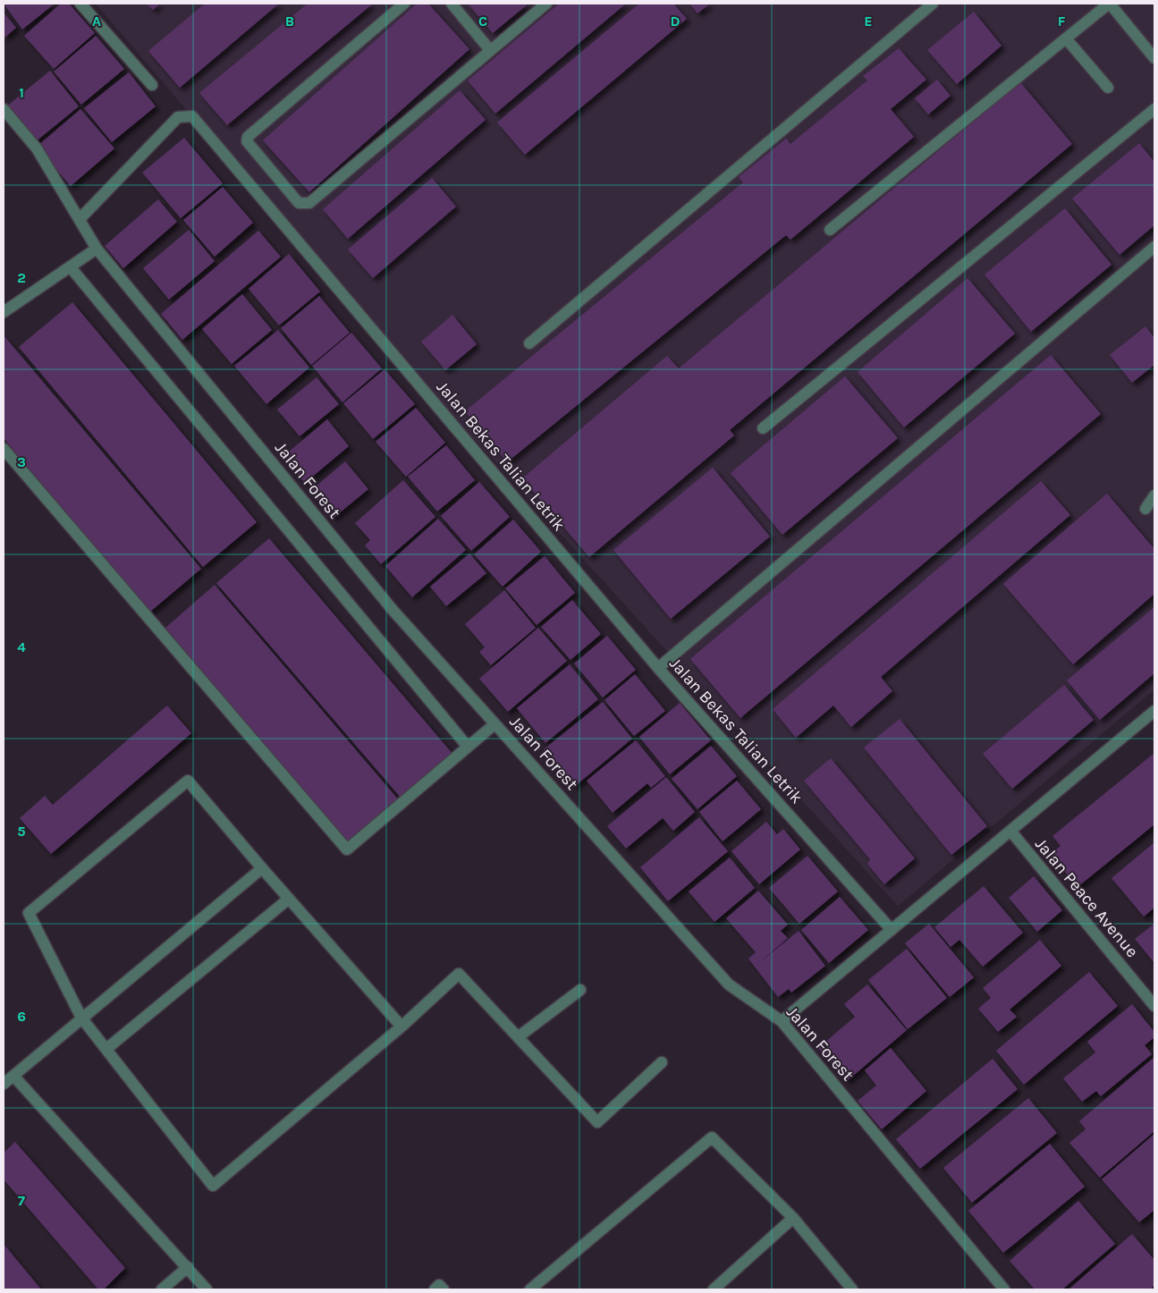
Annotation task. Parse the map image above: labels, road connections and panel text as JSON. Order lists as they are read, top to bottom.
{
  "streets": {
    "street": ["Jalan Bekas Talian Letrik", "Jalan Forest", "Jalan Peace Avenue"]
  },
  "crossings": [
    ["Jalan Bekas Talian Letrik", "Jalan Forest"]
  ],
  "grid": {
    "columns": [
      "A",
      "B",
      "C",
      "D",
      "E",
      "F"
    ],
    "rows": [
      "1",
      "2",
      "3",
      "4",
      "5",
      "6",
      "7"
    ]
  }
}
